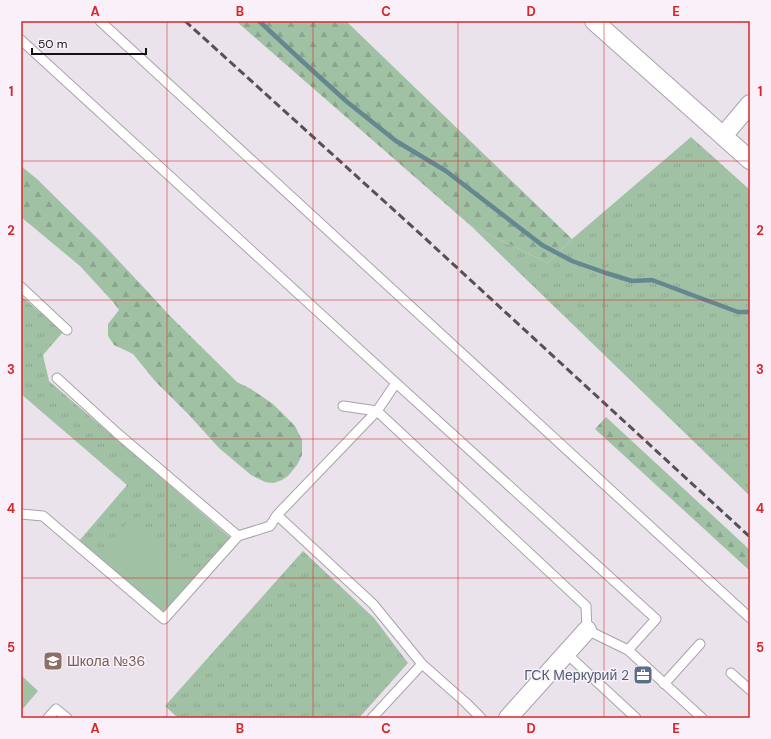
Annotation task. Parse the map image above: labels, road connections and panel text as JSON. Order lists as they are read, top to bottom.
{
  "places": {
    "school or university": ["Школа №36"],
    "office": ["ГСК Меркурий 2"]
  },
  "scale_bar": "50 m",
  "grid": {
    "columns": [
      "A",
      "B",
      "C",
      "D",
      "E"
    ],
    "rows": [
      "1",
      "2",
      "3",
      "4",
      "5"
    ]
  }
}
